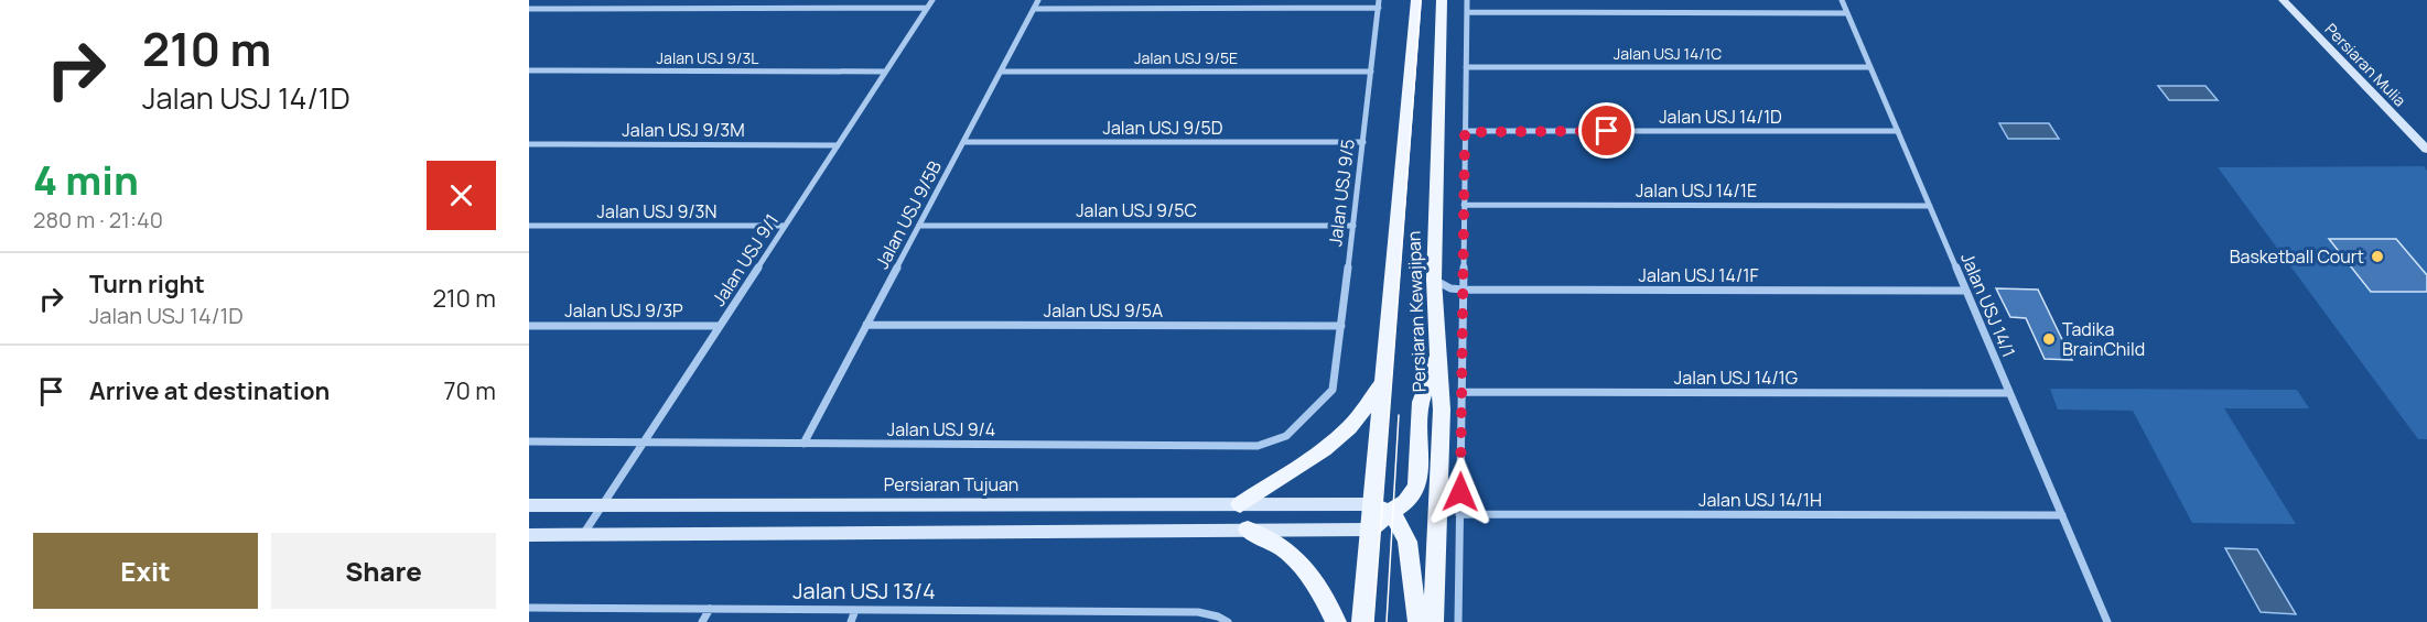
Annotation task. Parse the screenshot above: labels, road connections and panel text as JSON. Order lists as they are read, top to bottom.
{
  "streets": {
    "main road": ["Persiaran Mulia", "Persiaran Kewajipan", "Persiaran Tujuan"],
    "street": [
      "Jalan USJ 14/1C",
      "Jalan USJ 9/3L",
      "Jalan USJ 9/5E",
      "Jalan USJ 14/1D",
      "Jalan USJ 9/5D",
      "Jalan USJ 9/3M",
      "Jalan USJ 14/1E",
      "Jalan USJ 9/5",
      "Jalan USJ 9/5C",
      "Jalan USJ 9/3N",
      "Jalan USJ 9/5B",
      "Jalan USJ 9/1",
      "Jalan USJ 14/1F",
      "Jalan USJ 14/1",
      "Jalan USJ 9/3P",
      "Jalan USJ 9/5A",
      "Jalan USJ 14/1G",
      "Jalan USJ 9/4",
      "Jalan USJ 14/1H",
      "Jalan USJ 13/4"
    ]
  },
  "crossings": [
    ["Jalan USJ 14/1C", "Jalan USJ 14/1"],
    ["Jalan USJ 9/3L", "Jalan USJ 9/1"],
    ["Jalan USJ 9/5E", "Jalan USJ 9/5"],
    ["Jalan USJ 9/5E", "Jalan USJ 9/5B"],
    ["Jalan USJ 14/1D", "Jalan USJ 14/1"],
    ["Jalan USJ 9/5D", "Jalan USJ 9/5"],
    ["Jalan USJ 9/5D", "Jalan USJ 9/5B"],
    ["Jalan USJ 9/3M", "Jalan USJ 9/1"],
    ["Jalan USJ 14/1E", "Jalan USJ 14/1"],
    ["Jalan USJ 9/5", "Jalan USJ 9/5C"],
    ["Jalan USJ 9/5", "Jalan USJ 9/5A"],
    ["Jalan USJ 9/5", "Jalan USJ 9/4"],
    ["Jalan USJ 9/5C", "Jalan USJ 9/5B"],
    ["Jalan USJ 9/3N", "Jalan USJ 9/1"],
    ["Jalan USJ 9/5B", "Jalan USJ 9/5A"],
    ["Jalan USJ 9/5B", "Jalan USJ 9/4"],
    ["Jalan USJ 9/1", "Jalan USJ 9/3P"],
    ["Jalan USJ 9/1", "Jalan USJ 9/4"],
    ["Jalan USJ 9/1", "Persiaran Tujuan"],
    ["Jalan USJ 14/1F", "Jalan USJ 14/1"],
    ["Jalan USJ 14/1F", "Persiaran Kewajipan"],
    ["Jalan USJ 14/1", "Jalan USJ 14/1G"],
    ["Jalan USJ 14/1", "Jalan USJ 14/1H"],
    ["Persiaran Kewajipan", "Persiaran Tujuan"]
  ],
  "places": ["Basketball Court", "Tadika BrainChild"],
  "page": {
    "turn": ["210 m", "Jalan USJ 14/1D"],
    "heading": ["4 min", "280 m · 21:40"],
    "list": [
      {
        "name": "Turn right",
        "note": "Jalan USJ 14/1D",
        "value": "210 m"
      },
      {
        "name": "Arrive at destination",
        "value": "70 m"
      }
    ],
    "buttons": ["Exit", "Share"]
  }
}
